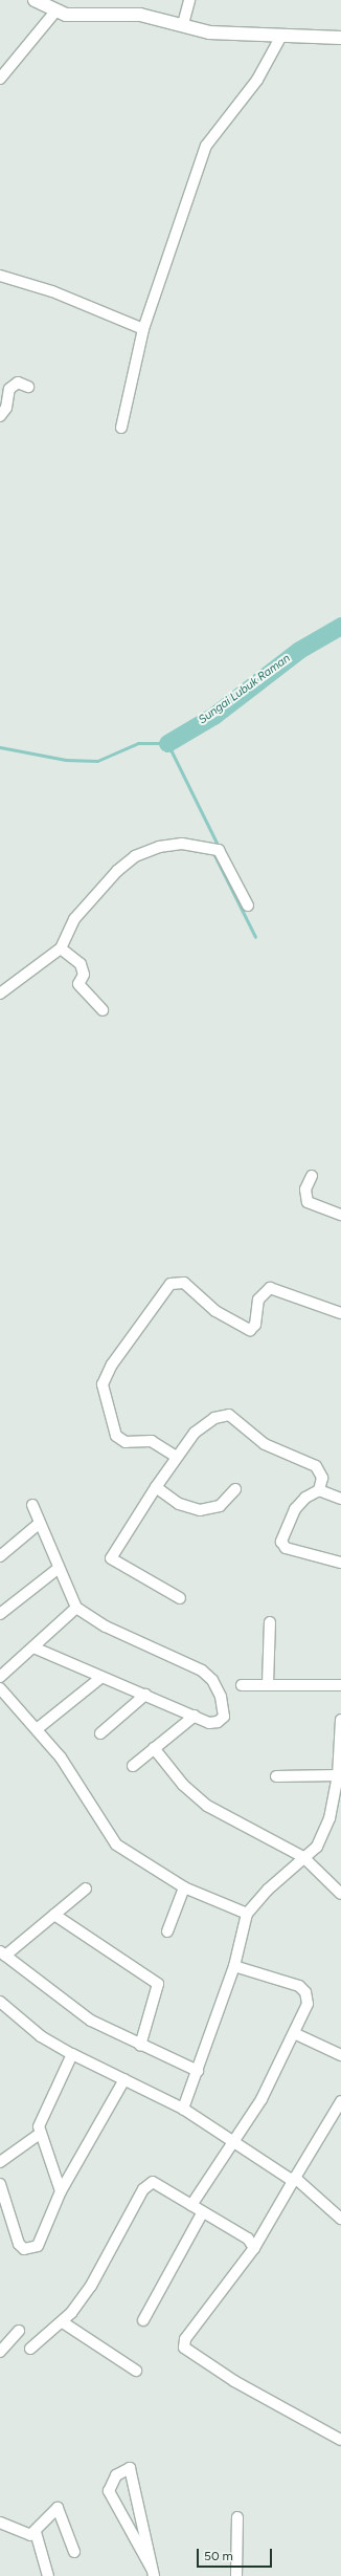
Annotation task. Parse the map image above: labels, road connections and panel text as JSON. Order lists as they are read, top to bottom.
{
  "water": ["Sungai Lubuk Raman"],
  "scale_bar": "50 m"
}
